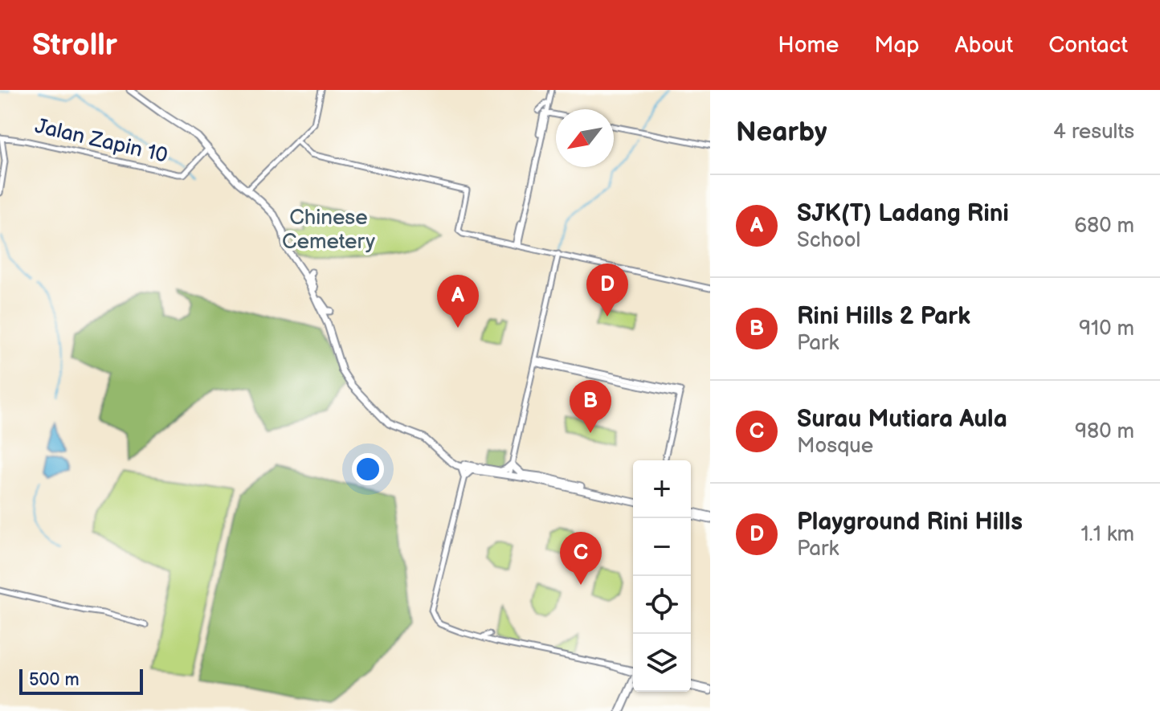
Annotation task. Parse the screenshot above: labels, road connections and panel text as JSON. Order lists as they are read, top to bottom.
{
  "streets": {
    "street": ["Jalan Zapin 10"]
  },
  "parks": ["Chinese Cemetery"],
  "scale_bar": "500 m",
  "north": "bottom left",
  "page": {
    "header": "Strollr",
    "nav": [
      "Home",
      "Map",
      "About",
      "Contact"
    ],
    "heading": ["Nearby", "4 results"],
    "list": [
      {
        "mark": "A",
        "name": "SJK(T) Ladang Rini",
        "note": "School",
        "value": "680 m"
      },
      {
        "mark": "B",
        "name": "Rini Hills 2 Park",
        "note": "Park",
        "value": "910 m"
      },
      {
        "mark": "C",
        "name": "Surau Mutiara Aula",
        "note": "Mosque",
        "value": "980 m"
      },
      {
        "mark": "D",
        "name": "Playground Rini Hills",
        "note": "Park",
        "value": "1.1 km"
      }
    ],
    "pins": [
      "D",
      "A",
      "B",
      "C"
    ],
    "map_buttons": ["+", "−"],
    "scale": "500 m"
  }
}
